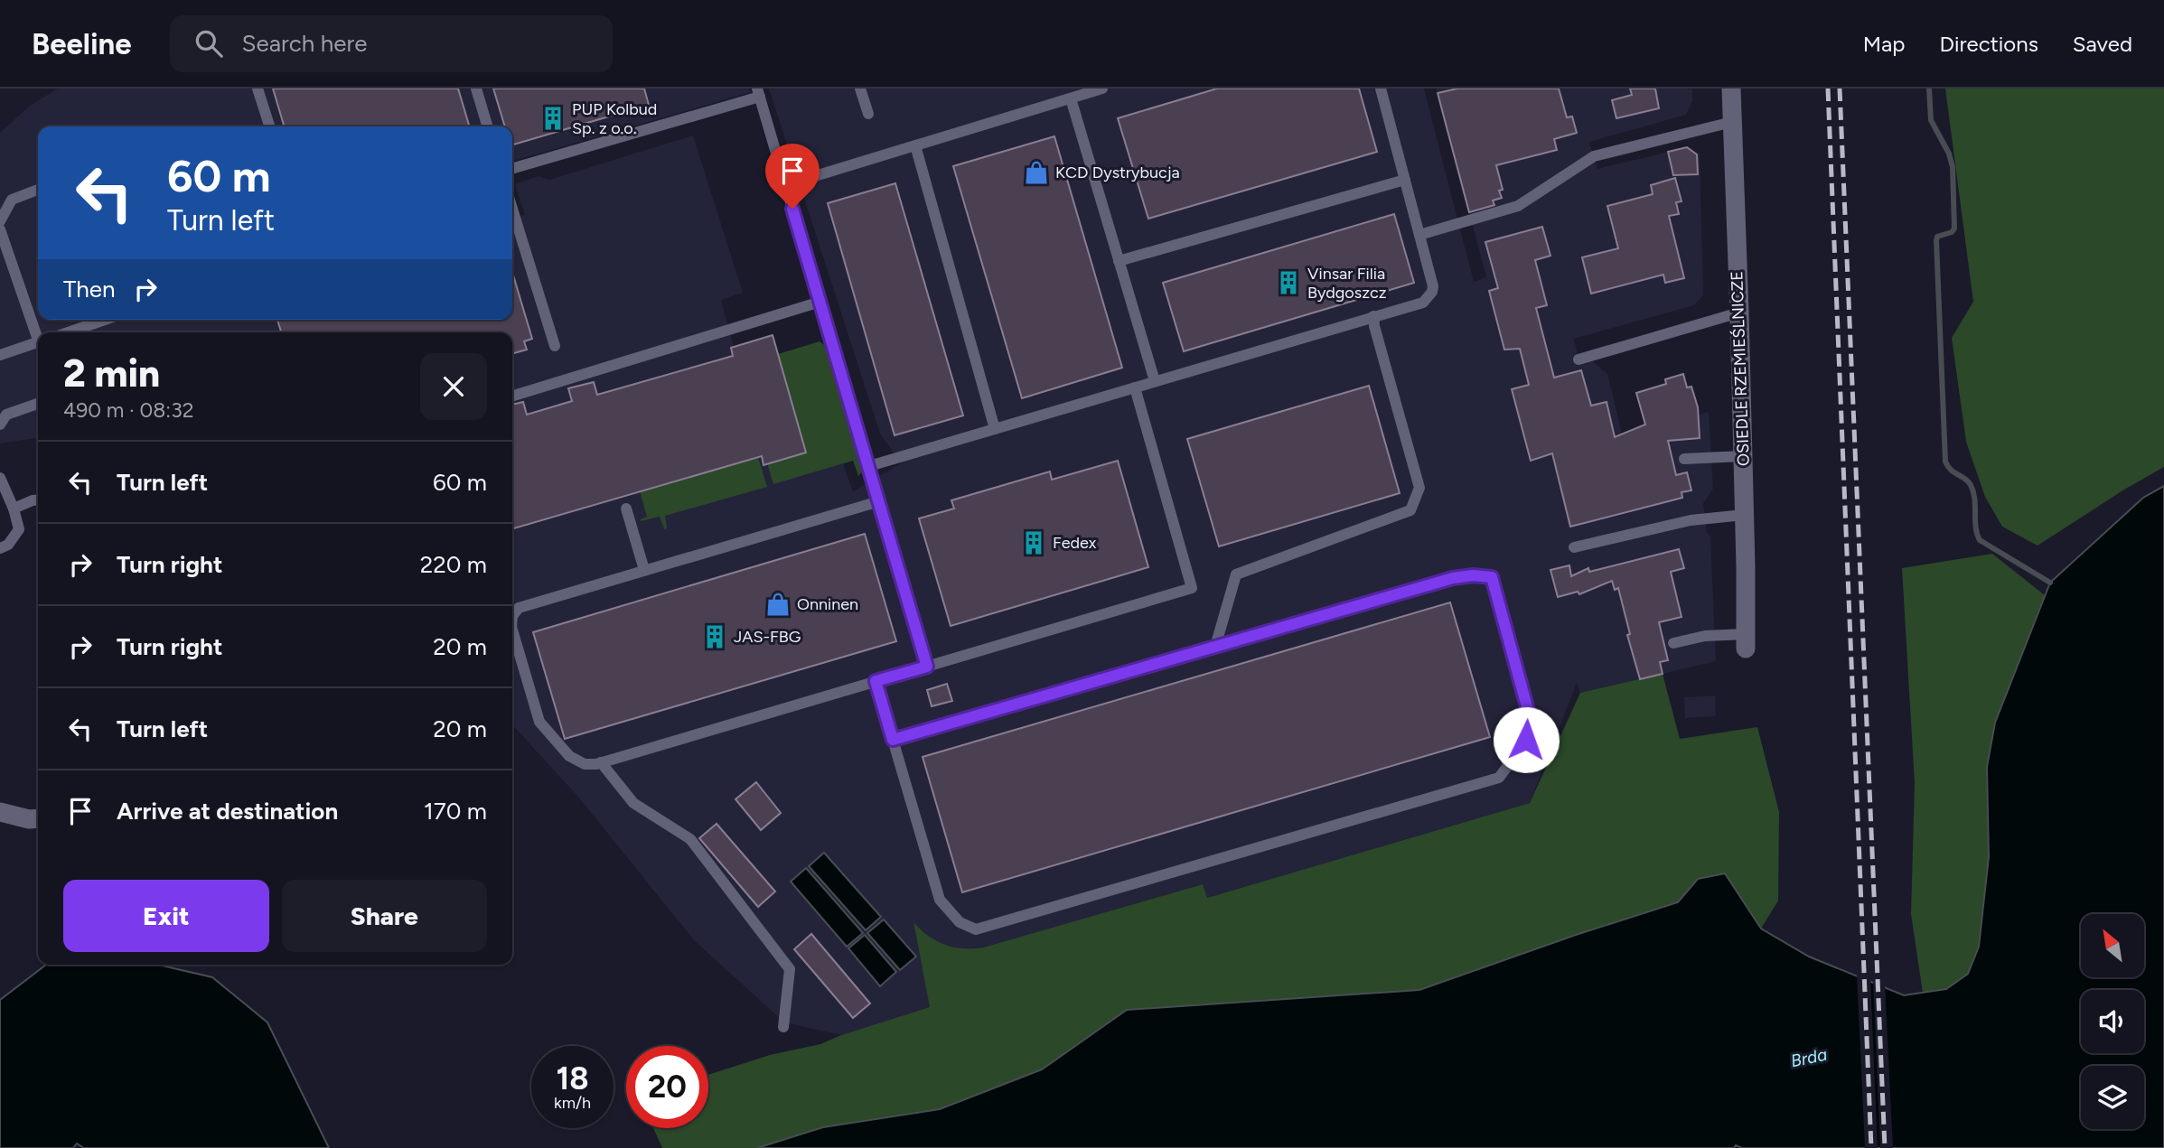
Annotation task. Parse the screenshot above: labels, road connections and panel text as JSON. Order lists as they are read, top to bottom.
{
  "streets": {
    "street": ["OSIEDLE RZEMIEŚLNICZE"]
  },
  "water": ["Brda"],
  "places": {
    "building": [
      "PUP Kolbud Sp. z o.o.",
      "Vinsar Filia Bydgoszcz",
      "Fedex",
      "JAS-FBG"
    ],
    "shop": ["KCD Dystrybucja", "Onninen"]
  },
  "north": "top left",
  "page": {
    "header": "Beeline",
    "search": "Search here",
    "nav": ["Map", "Directions", "Saved"],
    "turn": ["60 m", "Turn left"],
    "then": "Then",
    "heading": ["2 min", "490 m · 08:32"],
    "list": [
      {
        "name": "Turn left",
        "value": "60 m"
      },
      {
        "name": "Turn right",
        "value": "220 m"
      },
      {
        "name": "Turn right",
        "value": "20 m"
      },
      {
        "name": "Turn left",
        "value": "20 m"
      },
      {
        "name": "Arrive at destination",
        "value": "170 m"
      }
    ],
    "buttons": ["Exit", "Share"],
    "speed": "18 km/h",
    "limit": "20"
  }
}
